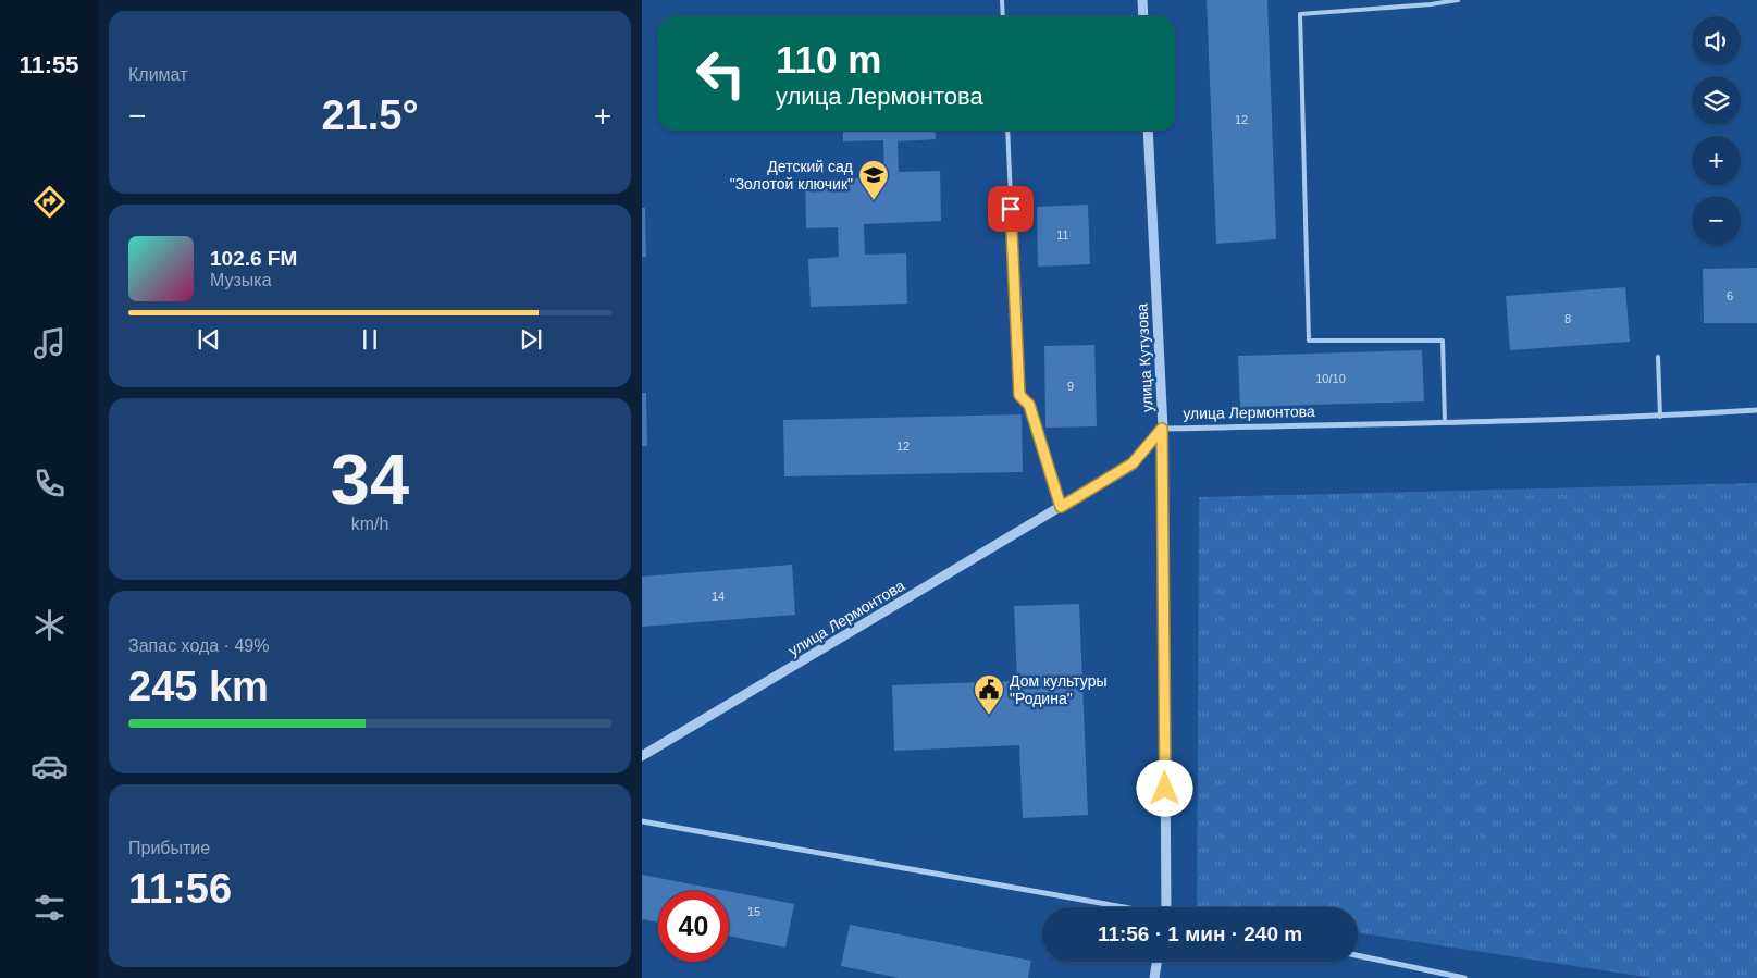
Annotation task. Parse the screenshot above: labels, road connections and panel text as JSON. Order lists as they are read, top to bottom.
{
  "streets": {
    "street": ["улица Кутузова", "улица Лермонтова"]
  },
  "crossings": [
    ["улица Кутузова", "улица Лермонтова"]
  ],
  "places": {
    "school or university": ["Детский сад \"Золотой ключик\""],
    "public building": ["Дом культуры \"Родина\""]
  },
  "house_numbers": [
    "12",
    "11",
    "6",
    "8",
    "10/10",
    "9",
    "12",
    "14",
    "15"
  ],
  "page": {
    "tabs": "11:55",
    "tile": [
      "Климат",
      ["34", "km/h"],
      ["Запас хода · 49%", "245 km"],
      ["Прибытие", "11:56"]
    ],
    "map_buttons": ["+", "−"],
    "turn": ["110 m", "улица Лермонтова"],
    "heat": ["−", "21.5°", "+"],
    "song": ["102.6 FM", "Музыка"],
    "limit": "40",
    "trip": "11:56 · 1 мин · 240 m"
  }
}
